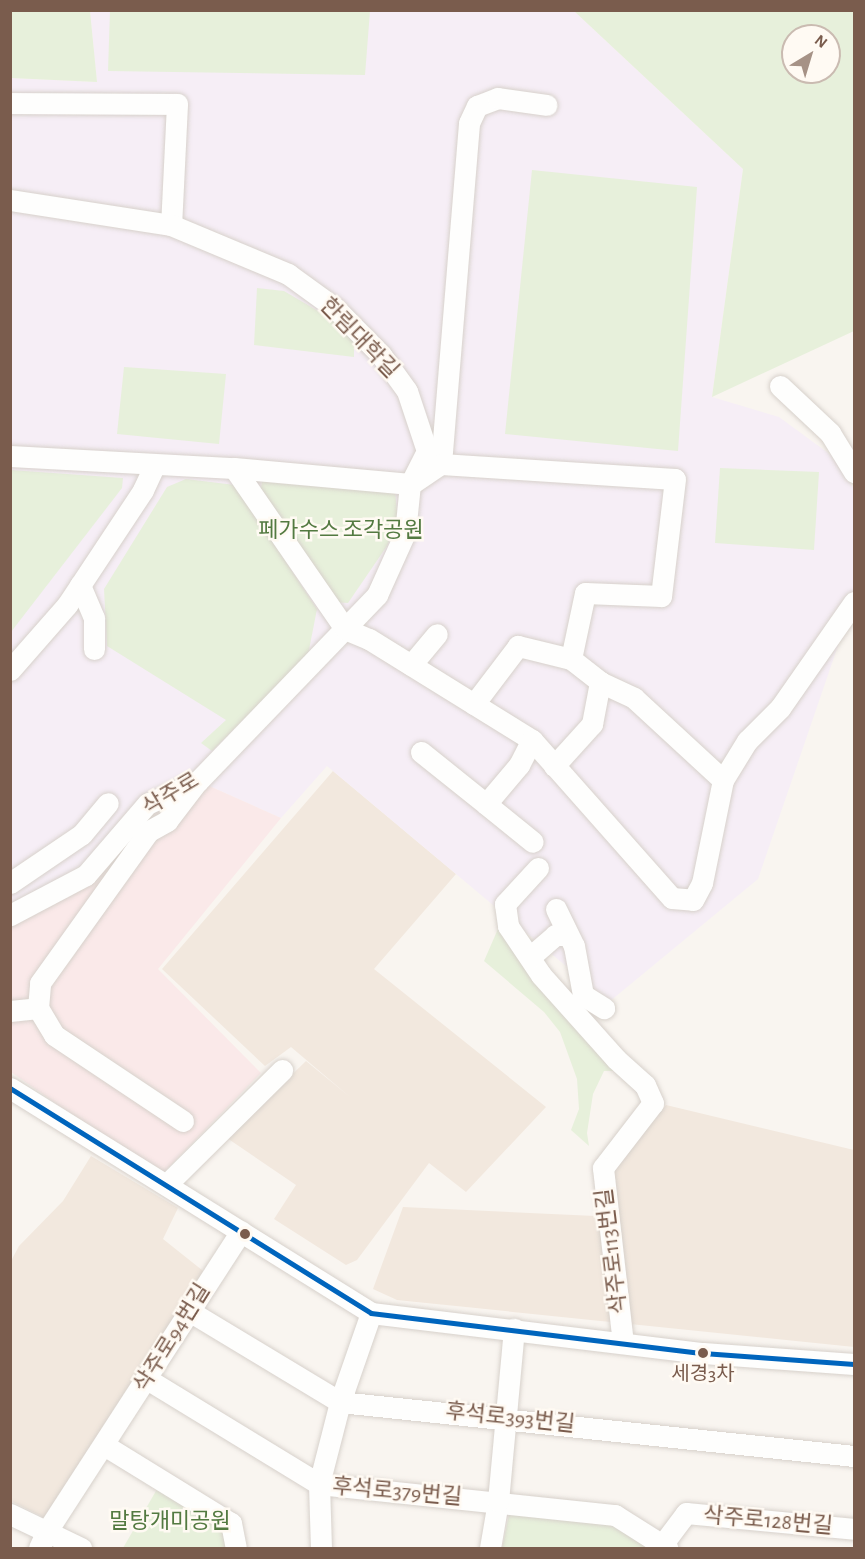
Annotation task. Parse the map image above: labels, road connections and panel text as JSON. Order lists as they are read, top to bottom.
{
  "streets": {
    "street": [
      "한림대학길",
      "삭주로",
      "삭주로113번길",
      "삭주로94번길",
      "후석로393번길",
      "후석로379번길",
      "삭주로128번길"
    ]
  },
  "crossings": [
    ["한림대학길", "삭주로"],
    ["삭주로94번길", "후석로393번길"],
    ["삭주로94번길", "후석로379번길"],
    ["후석로379번길", "삭주로128번길"]
  ],
  "parks": ["페가수스 조각공원", "말탕개미공원"],
  "places": ["세경3차"],
  "north": "top right"
}
